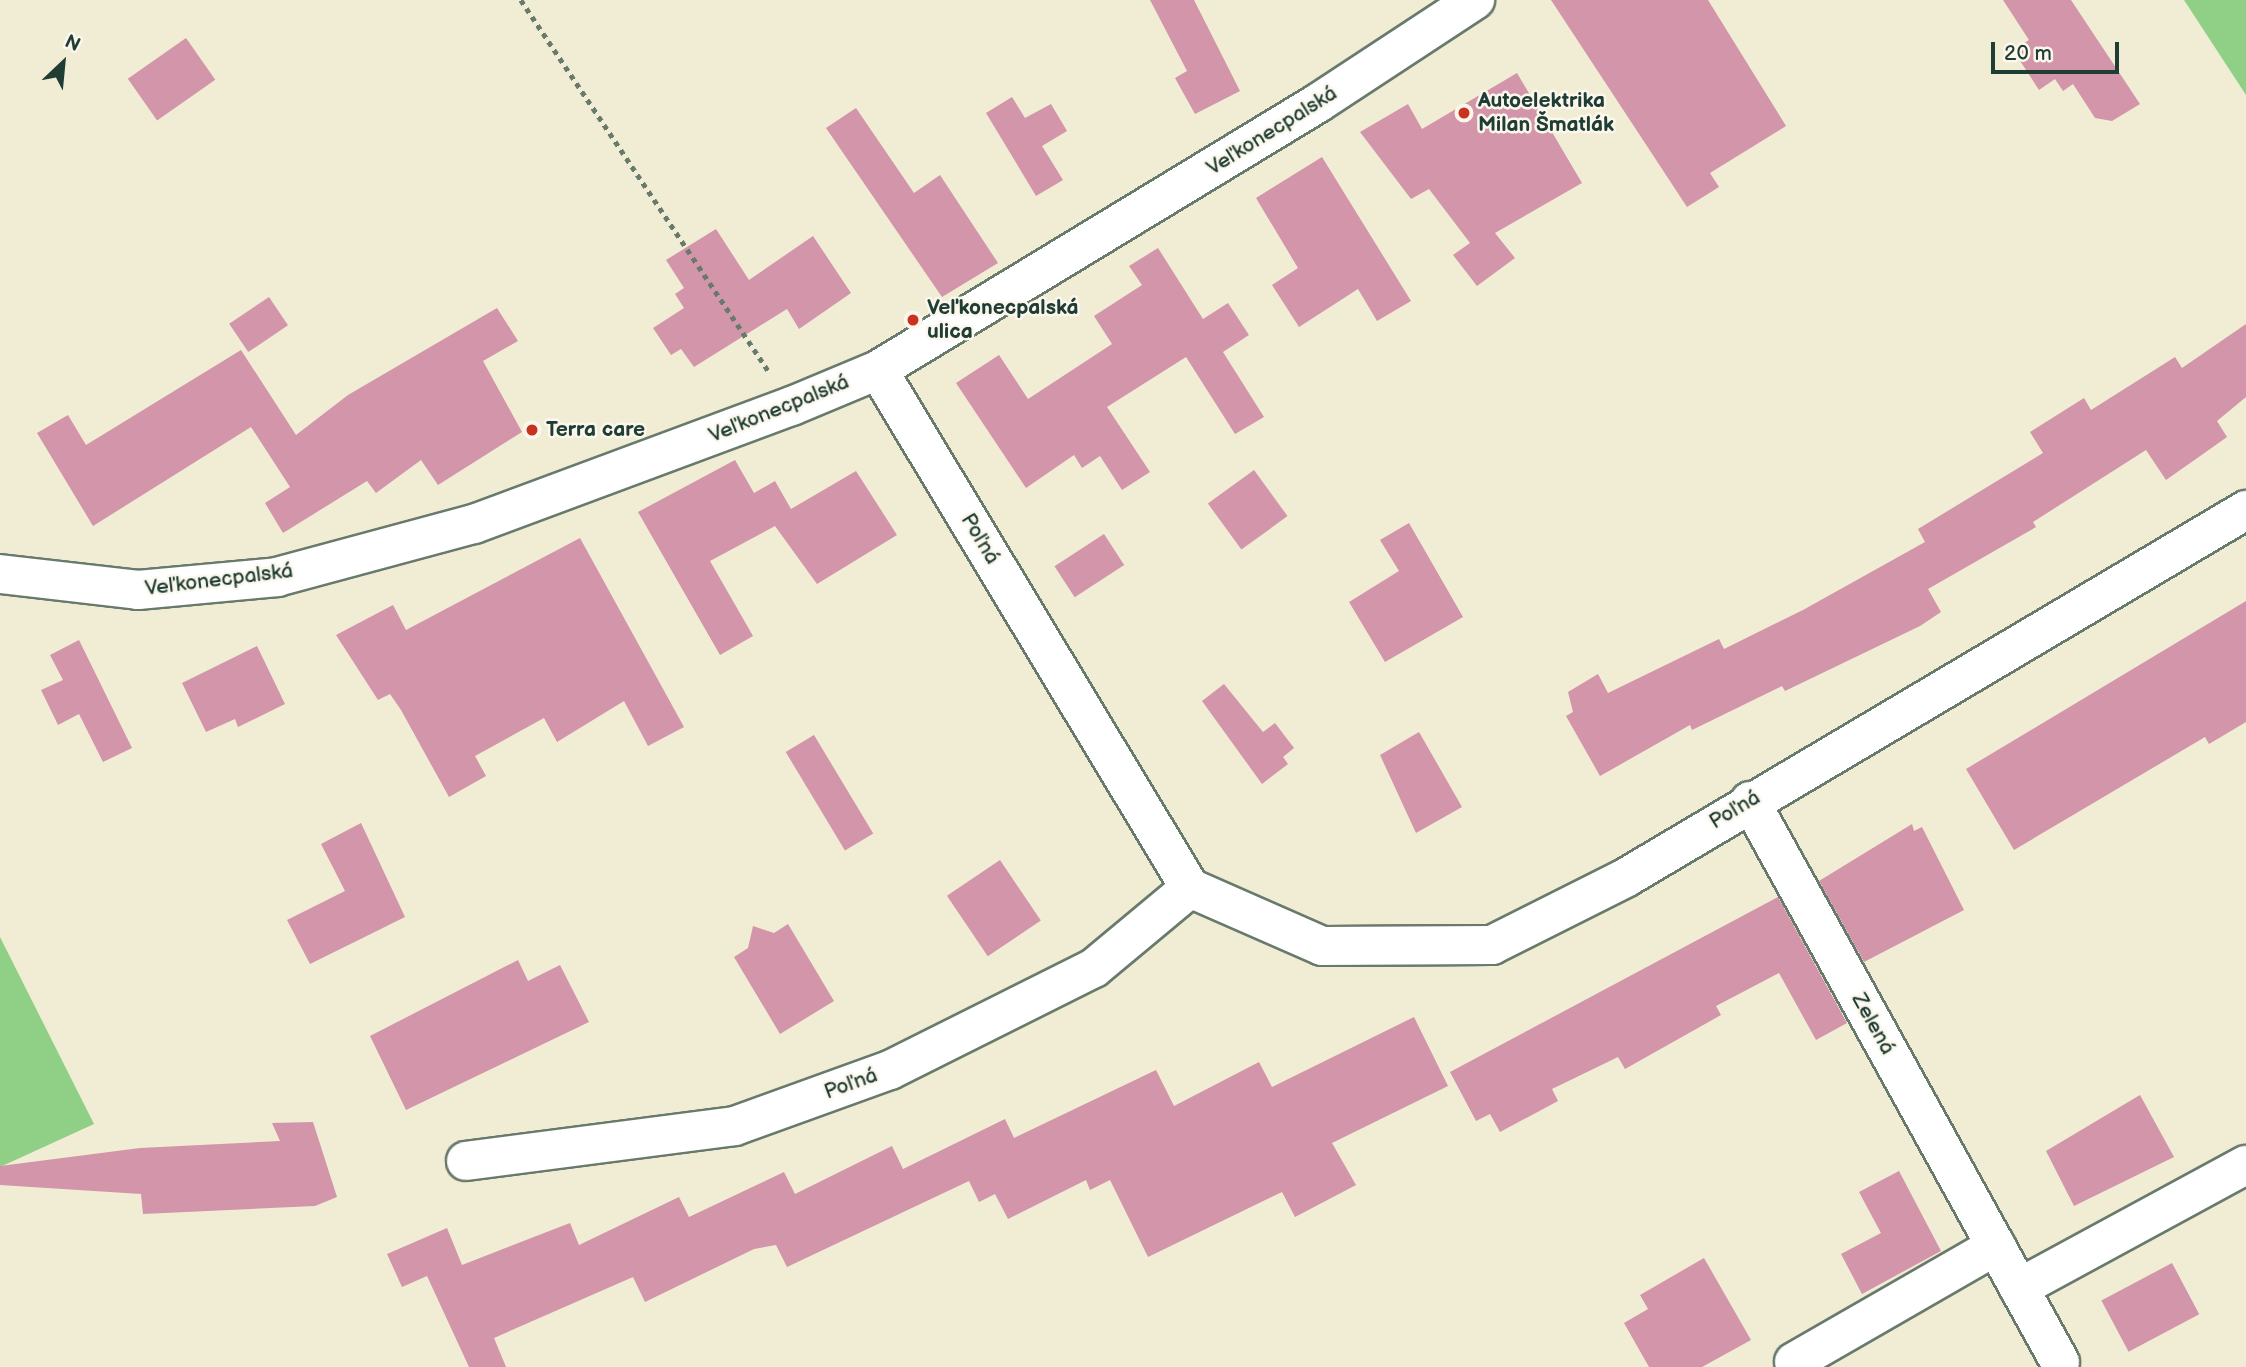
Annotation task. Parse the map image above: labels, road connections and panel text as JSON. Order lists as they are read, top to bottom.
{
  "streets": {
    "street": ["Veľkonecpalská", "Poľná", "Zelená"]
  },
  "crossings": [
    ["Veľkonecpalská", "Poľná"],
    ["Poľná", "Zelená"]
  ],
  "places": ["Autoelektrika Milan Šmatlák", "Veľkonecpalská ulica", "Terra care"],
  "scale_bar": "20 m",
  "north": "top right"
}
